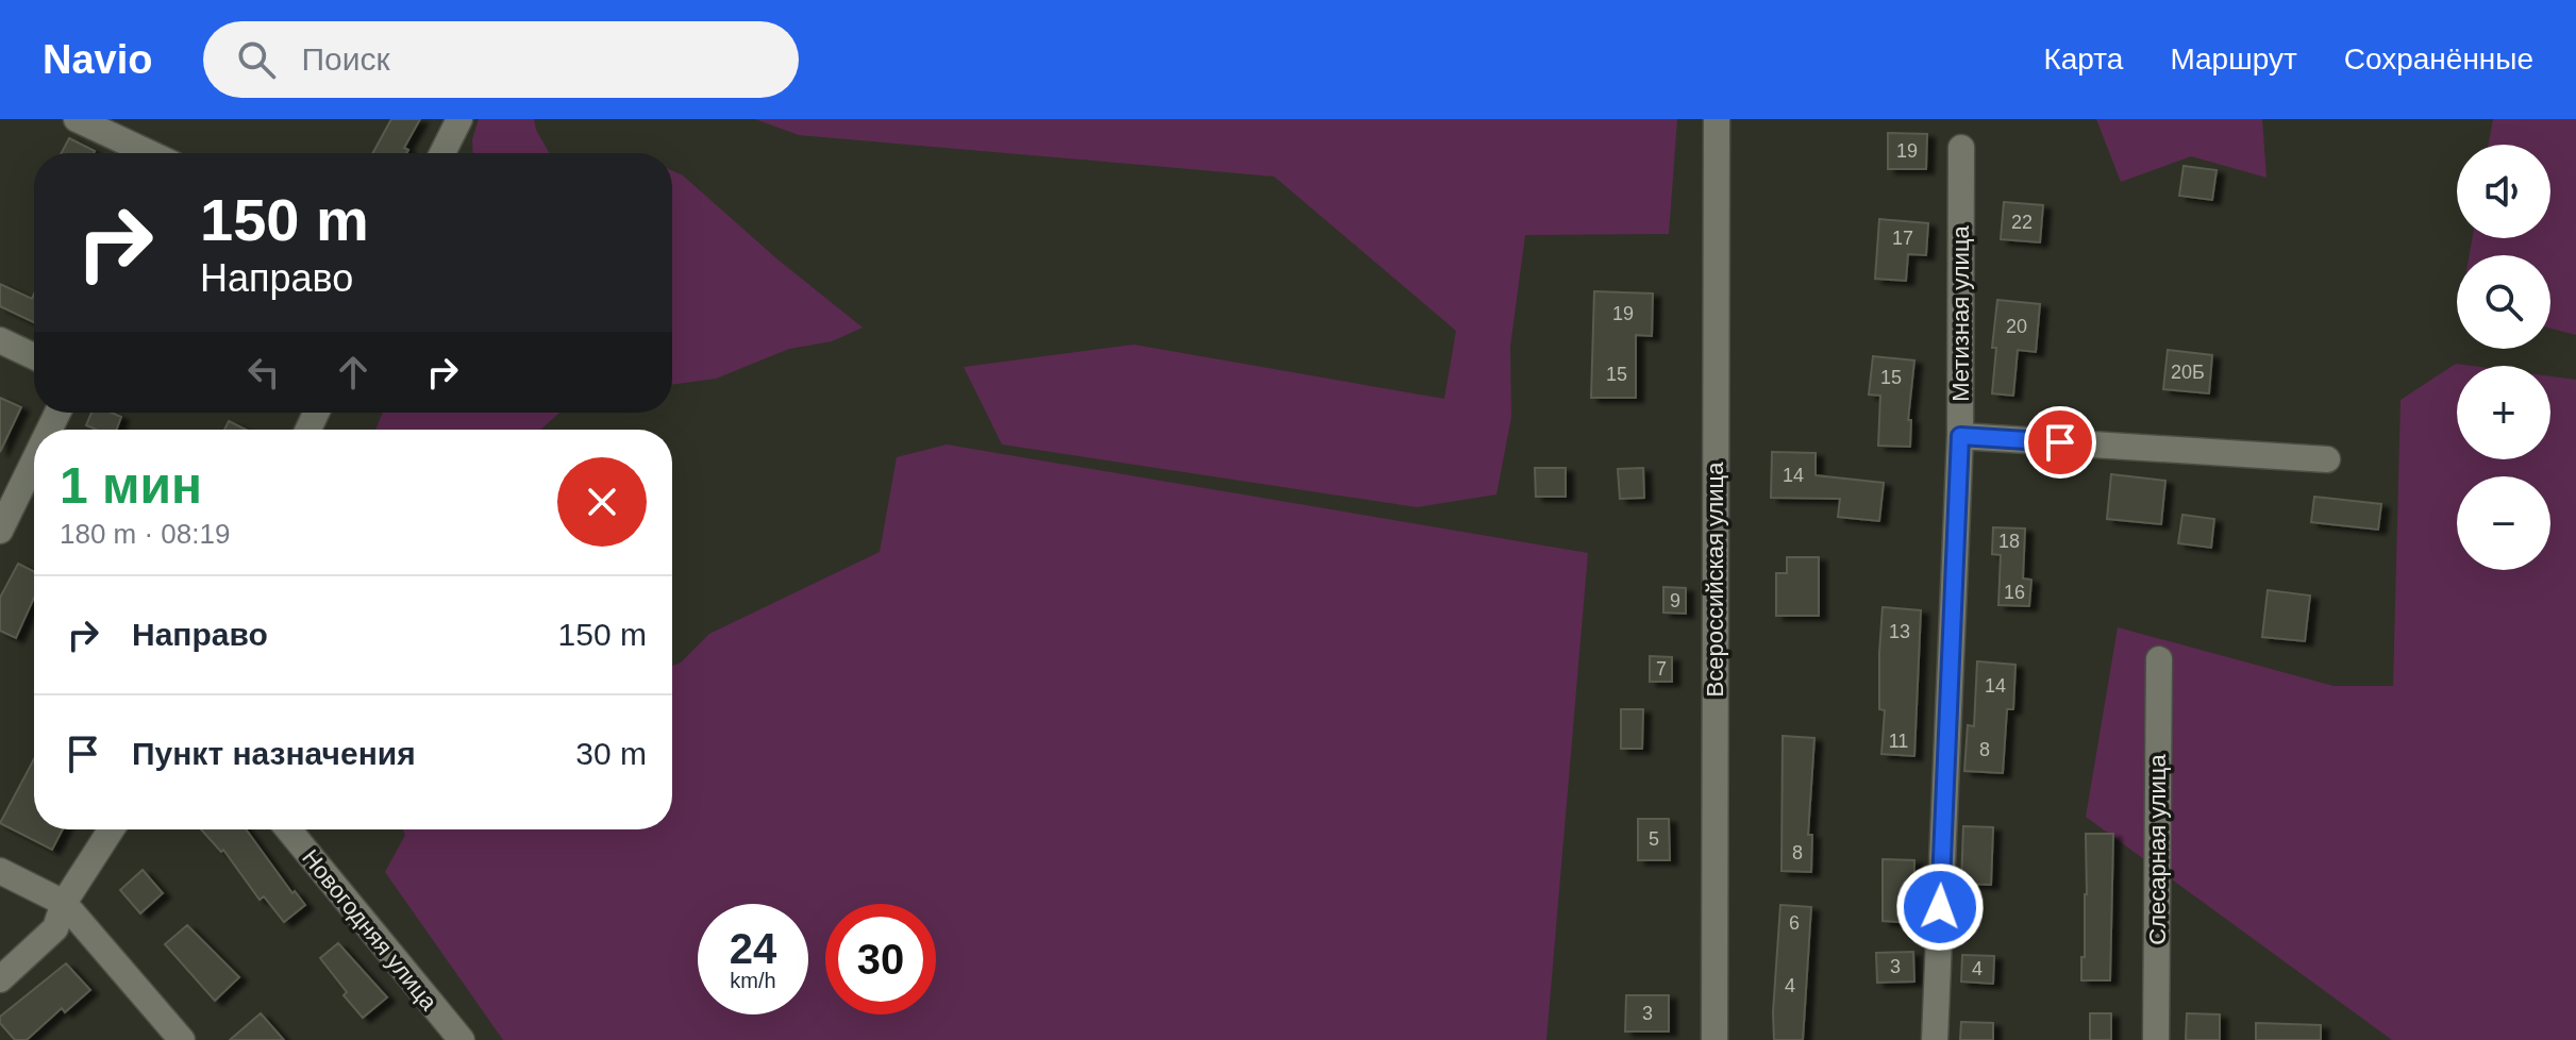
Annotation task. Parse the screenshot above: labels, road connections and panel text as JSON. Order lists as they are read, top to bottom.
{
  "streets": {
    "street": [
      "Метизная улица",
      "Всероссийская улица",
      "Слесарная улица",
      "Новогодняя улица"
    ]
  },
  "house_numbers": [
    "19",
    "22",
    "17",
    "19",
    "20",
    "20Б",
    "15",
    "15",
    "14",
    "18",
    "16",
    "9",
    "13",
    "7",
    "14",
    "11",
    "8",
    "5",
    "8",
    "6",
    "3",
    "4",
    "4",
    "3"
  ],
  "page": {
    "header": "Navio",
    "search": "Поиск",
    "nav": ["Карта", "Маршрут", "Сохранённые"],
    "map_buttons": ["+", "−"],
    "turn": ["150 m", "Направо"],
    "heading": ["1 мин", "180 m · 08:19"],
    "list": [
      {
        "name": "Направо",
        "value": "150 m"
      },
      {
        "name": "Пункт назначения",
        "value": "30 m"
      }
    ],
    "speed": "24 km/h",
    "limit": "30"
  }
}
